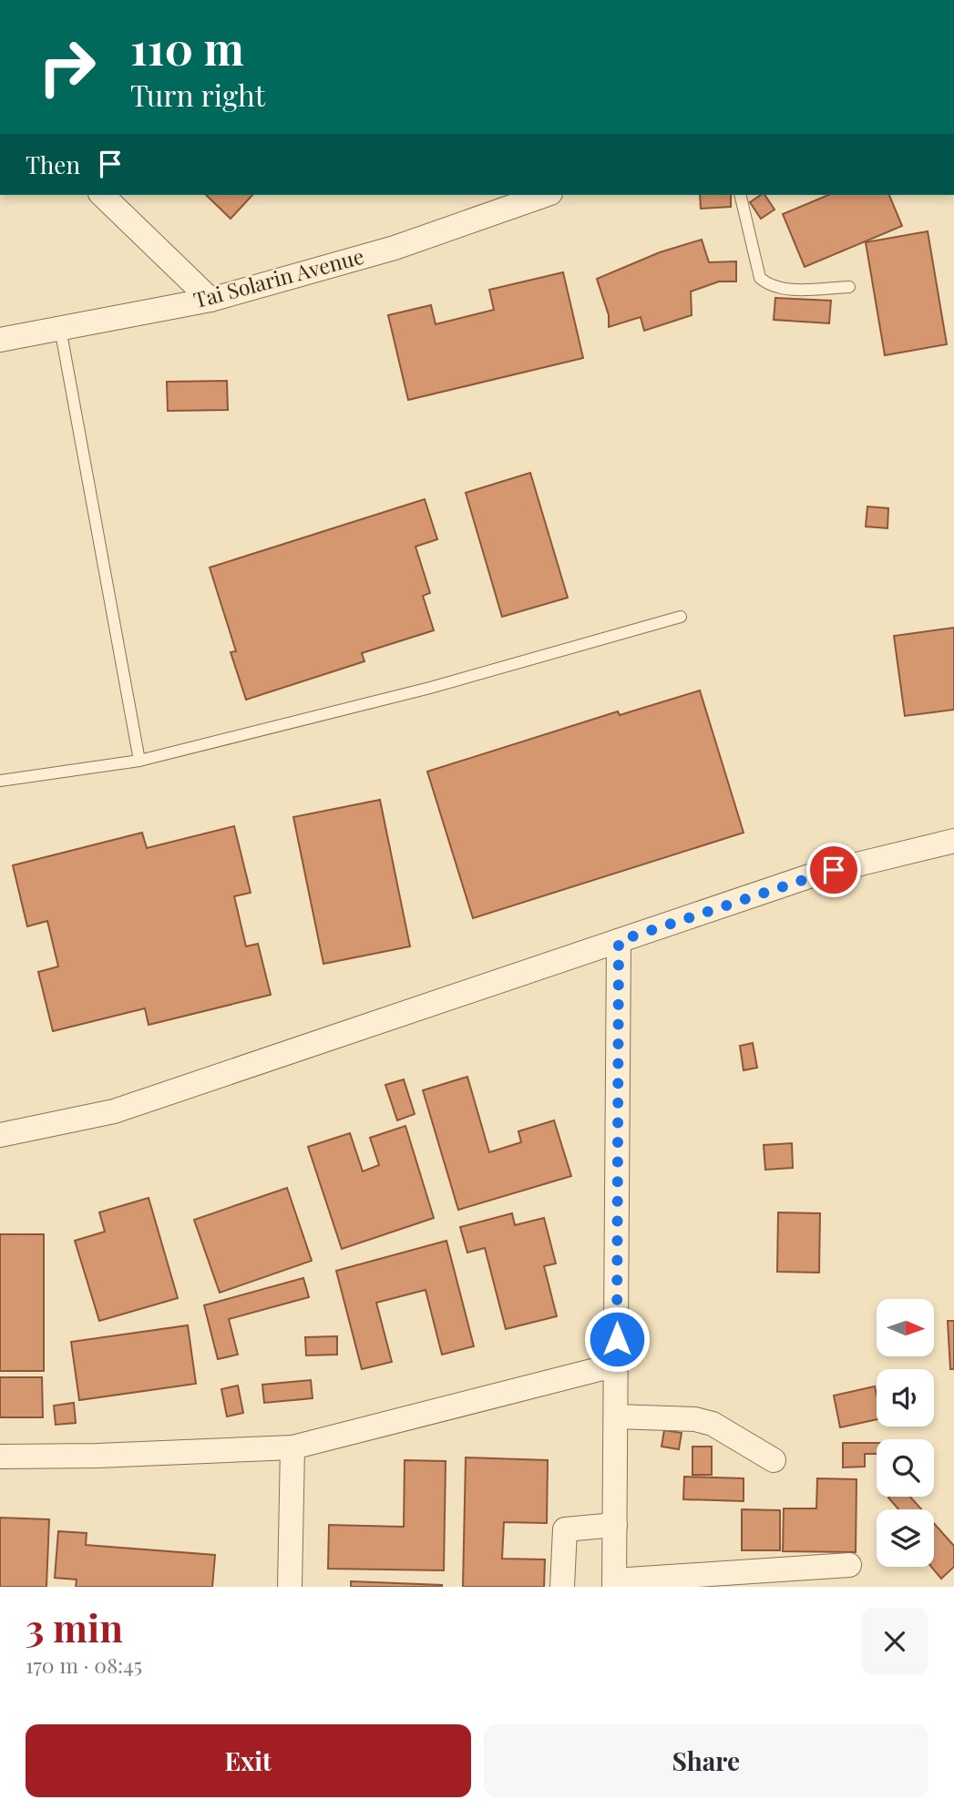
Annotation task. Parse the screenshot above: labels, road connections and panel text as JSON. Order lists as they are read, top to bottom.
{
  "streets": {
    "street": ["Tai Solarin Avenue"]
  },
  "north": "right",
  "page": {
    "turn": ["110 m", "Turn right"],
    "then": "Then",
    "heading": ["3 min", "170 m · 08:45"],
    "buttons": ["Exit", "Share"]
  }
}
